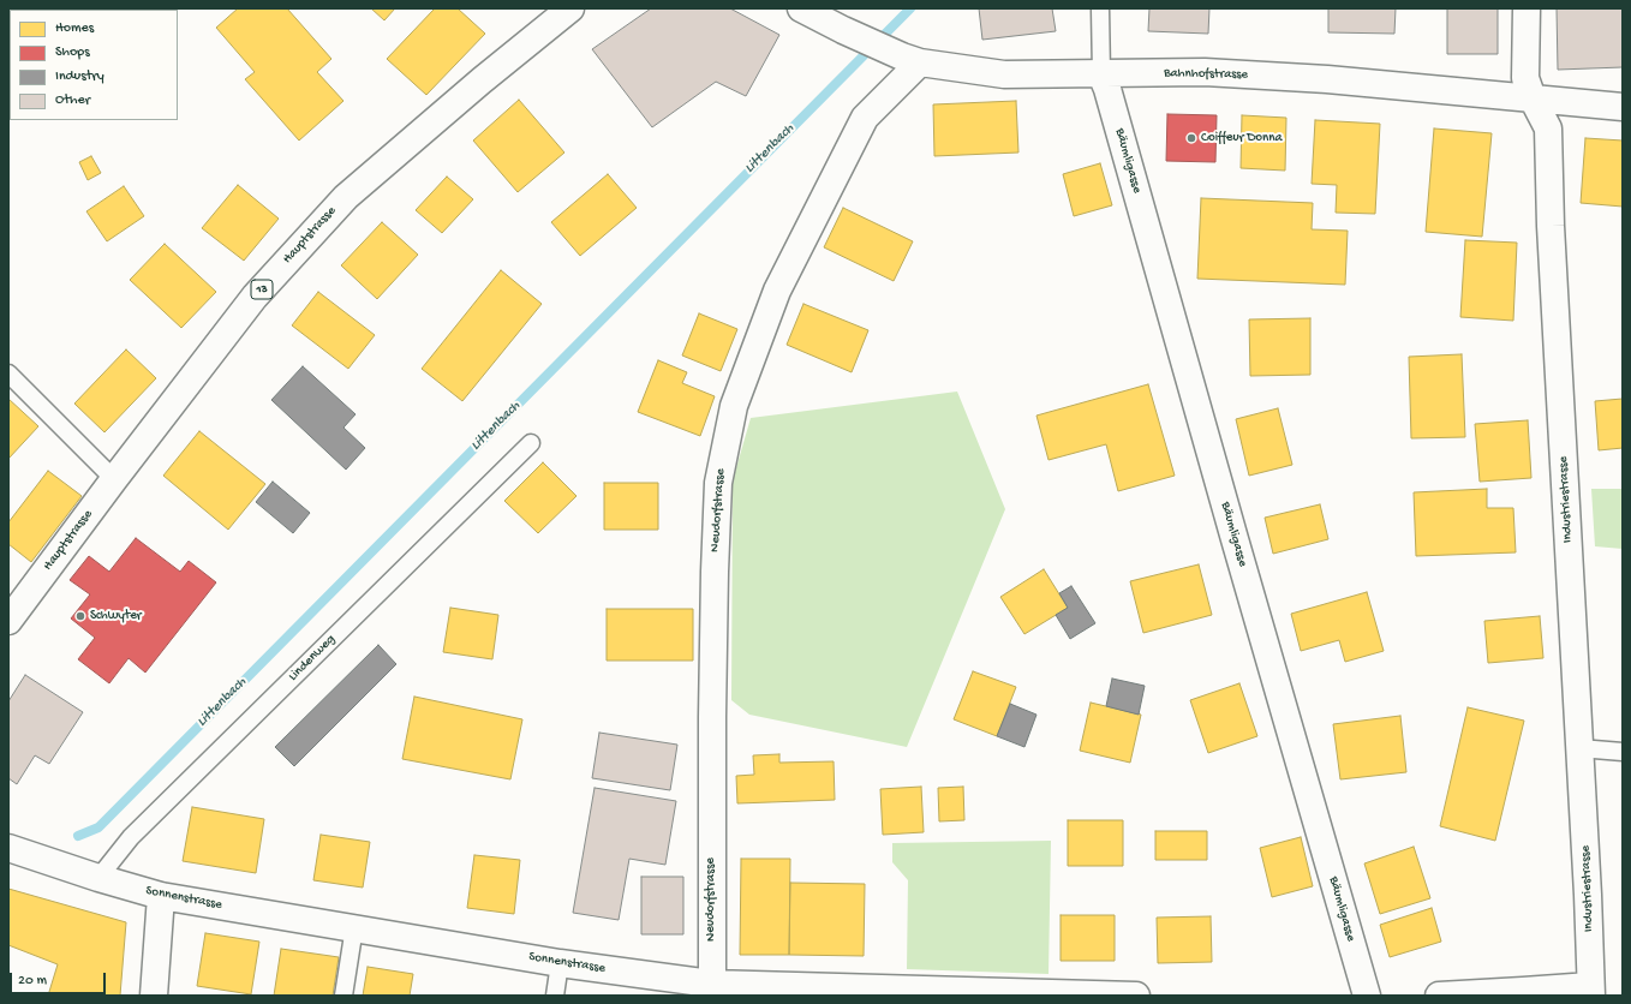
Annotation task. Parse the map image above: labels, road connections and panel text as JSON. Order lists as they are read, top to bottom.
{
  "streets": {
    "street": [
      "Bahnhofstrasse",
      "Bäumligasse",
      "Hauptstrasse",
      "13",
      "Industriestrasse",
      "Neudorfstrasse",
      "Sonnenstrasse"
    ],
    "lane": ["Lindenweg"]
  },
  "crossings": [
    ["Bahnhofstrasse", "Bäumligasse"],
    ["Bahnhofstrasse", "Industriestrasse"],
    ["Bahnhofstrasse", "Neudorfstrasse"],
    ["Neudorfstrasse", "Sonnenstrasse"],
    ["Lindenweg", "Sonnenstrasse"]
  ],
  "water": ["Littenbach"],
  "places": ["Coiffeur Donna", "Schwyter"],
  "legend": [
    "Homes",
    "Shops",
    "Industry",
    "Other"
  ],
  "scale_bar": "20 m"
}
